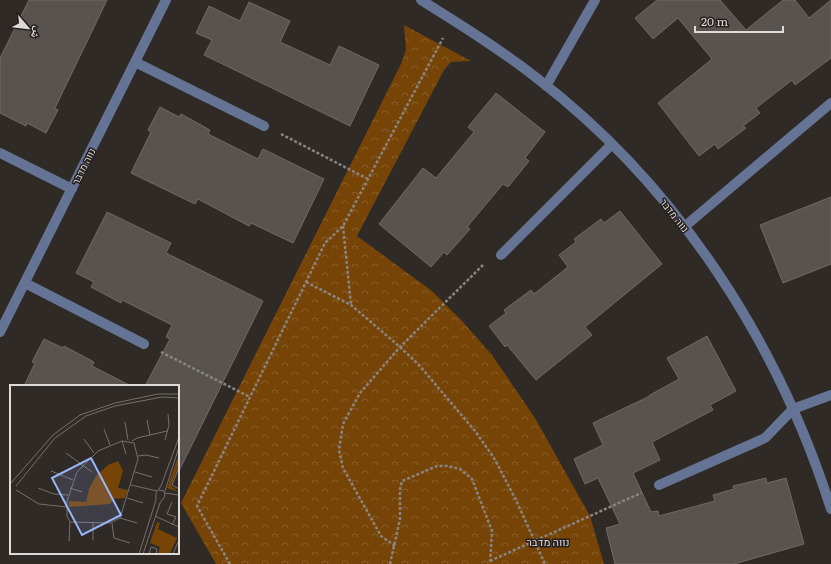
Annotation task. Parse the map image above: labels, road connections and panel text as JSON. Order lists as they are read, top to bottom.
{
  "streets": {
    "street": ["נווה מדבר"]
  },
  "districts": ["נווה מדבר"],
  "scale_bar": "20 m",
  "north": "bottom right"
}
